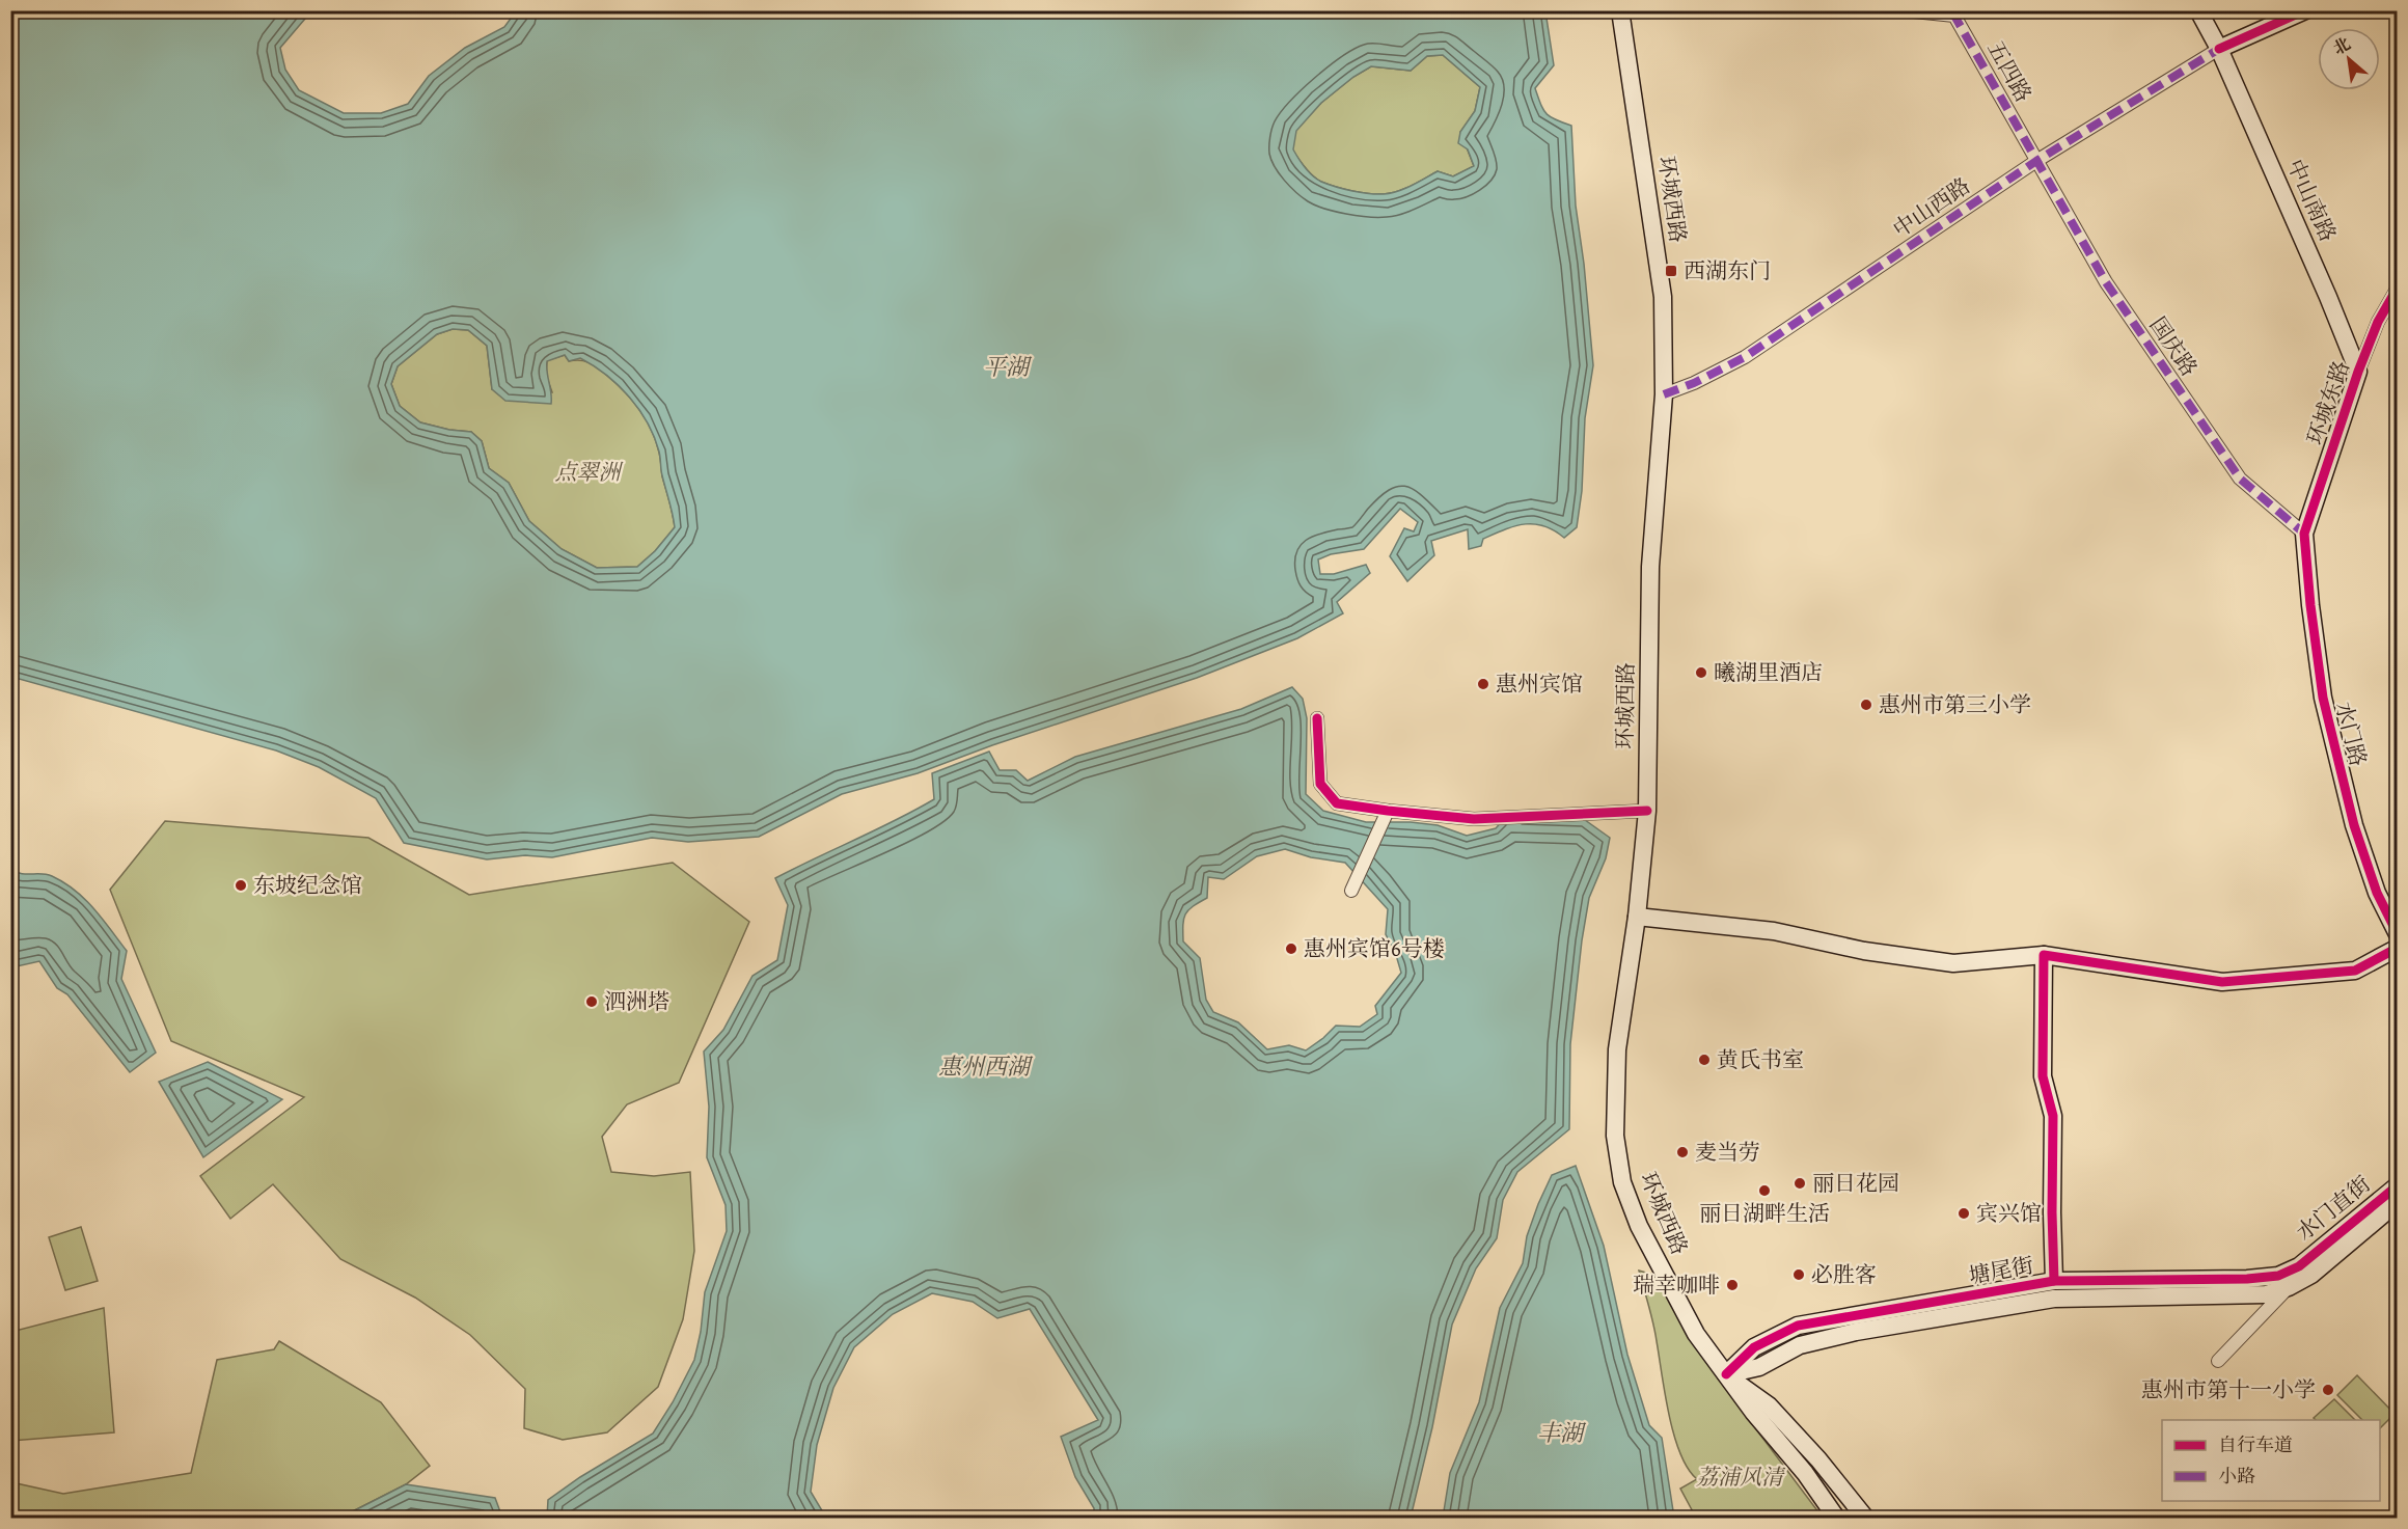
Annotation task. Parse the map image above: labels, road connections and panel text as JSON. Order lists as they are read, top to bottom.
{
  "streets": {
    "street": [
      "五四路",
      "环城西路",
      "中山南路",
      "中山西路",
      "国庆路",
      "环城东路",
      "水门路",
      "水门直街",
      "塘尾街"
    ]
  },
  "crossings": [
    ["五四路", "中山西路"],
    ["五四路", "国庆路"],
    ["环城西路", "中山西路"],
    ["环城西路", "塘尾街"],
    ["中山南路", "中山西路"],
    ["中山南路", "环城东路"],
    ["中山西路", "国庆路"],
    ["国庆路", "环城东路"],
    ["国庆路", "水门路"],
    ["环城东路", "水门路"],
    ["水门直街", "塘尾街"]
  ],
  "water": ["平湖", "惠州西湖", "丰湖"],
  "parks": ["点翠洲", "荔浦风清"],
  "places": {
    "transit": ["西湖东门"],
    "other": [
      "曦湖里酒店",
      "惠州宾馆",
      "惠州市第三小学",
      "东坡纪念馆",
      "惠州宾馆6号楼",
      "泗洲塔",
      "黄氏书室",
      "麦当劳",
      "丽日花园",
      "丽日湖畔生活",
      "宾兴馆",
      "必胜客",
      "瑞幸咖啡",
      "惠州市第十一小学"
    ]
  },
  "legend": ["自行车道", "小路"],
  "north": "top left"
}
